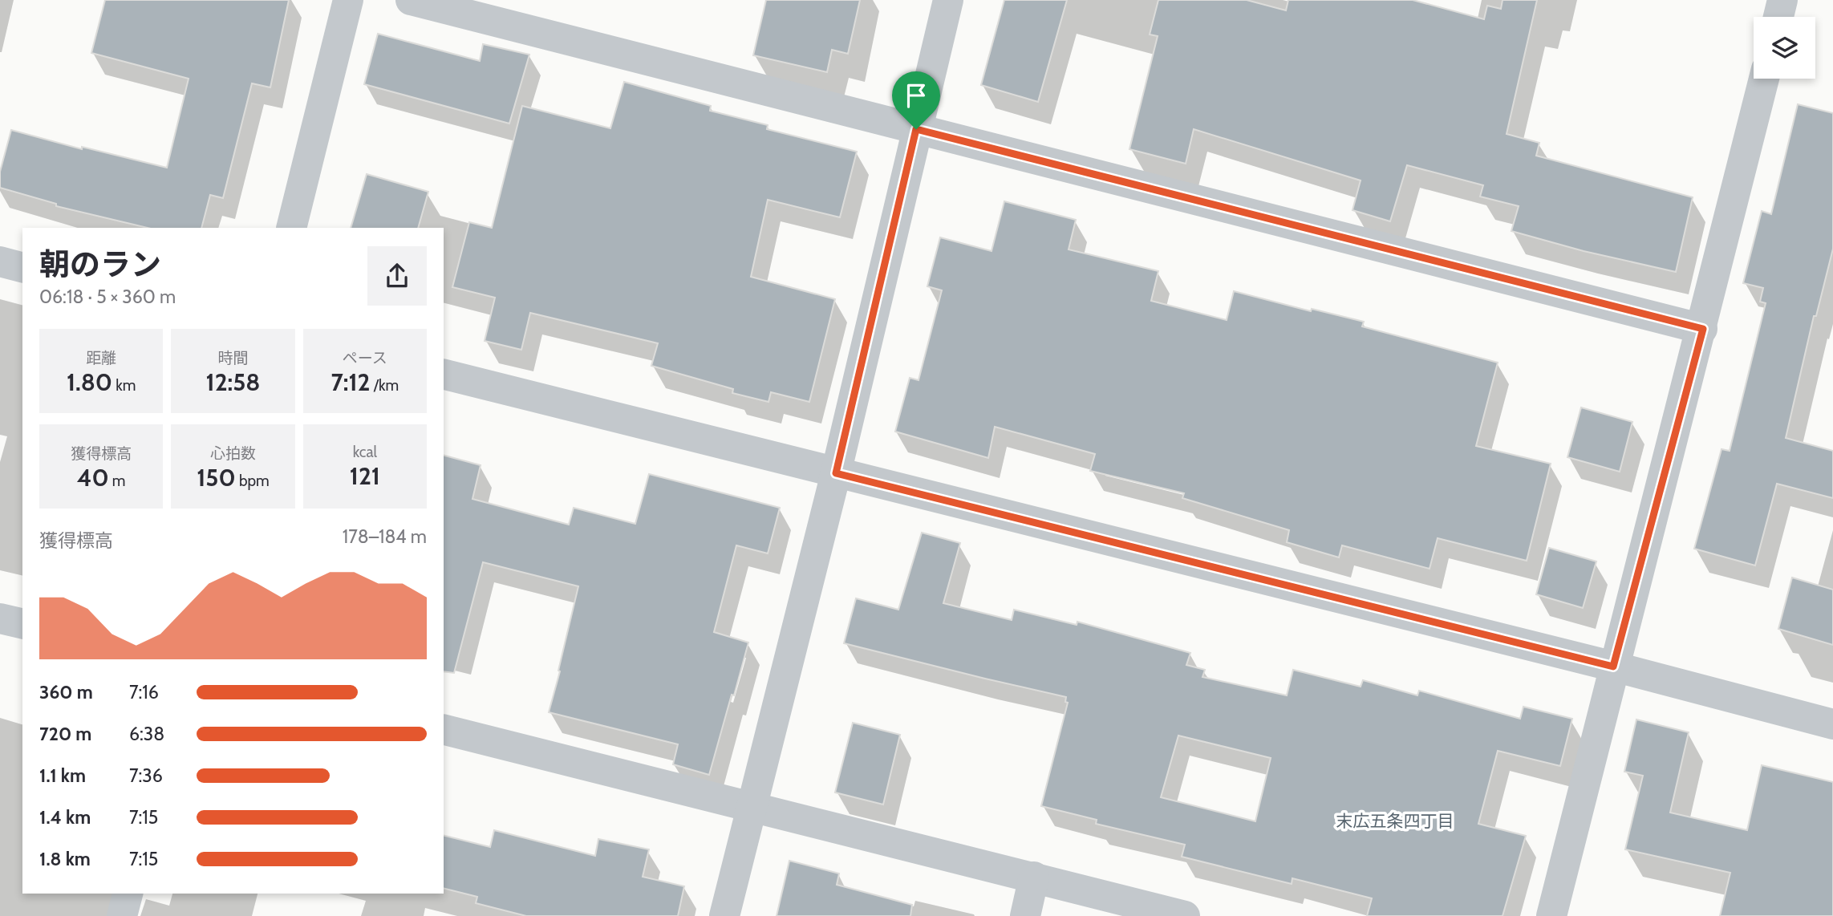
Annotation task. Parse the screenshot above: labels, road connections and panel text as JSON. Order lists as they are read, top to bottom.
{
  "districts": ["末広五条四丁目"],
  "page": {
    "heading": ["朝のラン", "06:18 · 5 × 360 m"],
    "stats": [
      ["距離", "1.80 km"],
      ["時間", "12:58"],
      ["ペース", "7:12 /km"],
      ["獲得標高", "40 m"],
      ["心拍数", "150 bpm"],
      ["kcal", "121"]
    ],
    "chart": ["獲得標高", "178–184 m"],
    "list": [
      {
        "name": "360 m",
        "note": "7:16"
      },
      {
        "name": "720 m",
        "note": "6:38"
      },
      {
        "name": "1.1 km",
        "note": "7:36"
      },
      {
        "name": "1.4 km",
        "note": "7:15"
      },
      {
        "name": "1.8 km",
        "note": "7:15"
      }
    ]
  }
}
